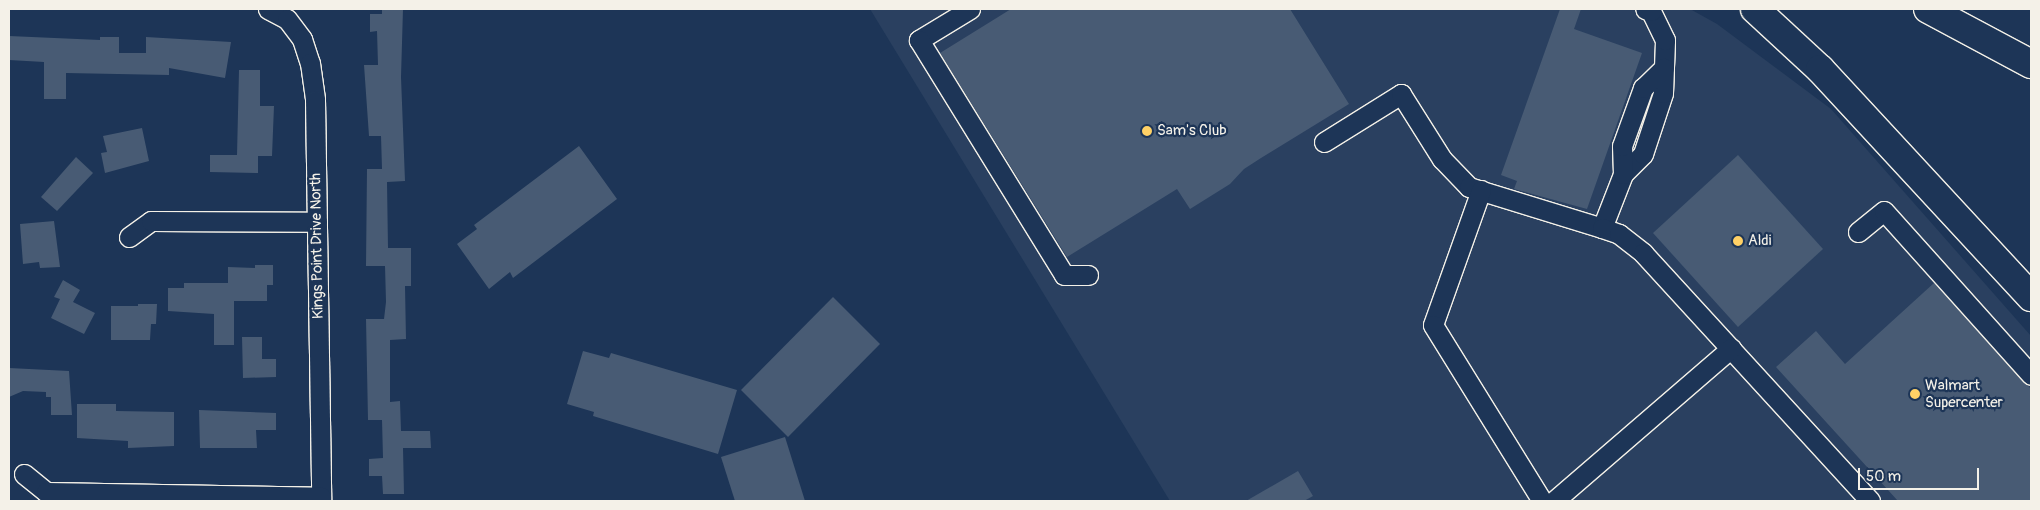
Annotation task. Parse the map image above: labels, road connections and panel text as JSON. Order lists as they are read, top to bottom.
{
  "streets": {
    "street": ["Kings Point Drive North"]
  },
  "places": ["Sam's Club", "Aldi", "Walmart Supercenter"],
  "scale_bar": "50 m"
}
